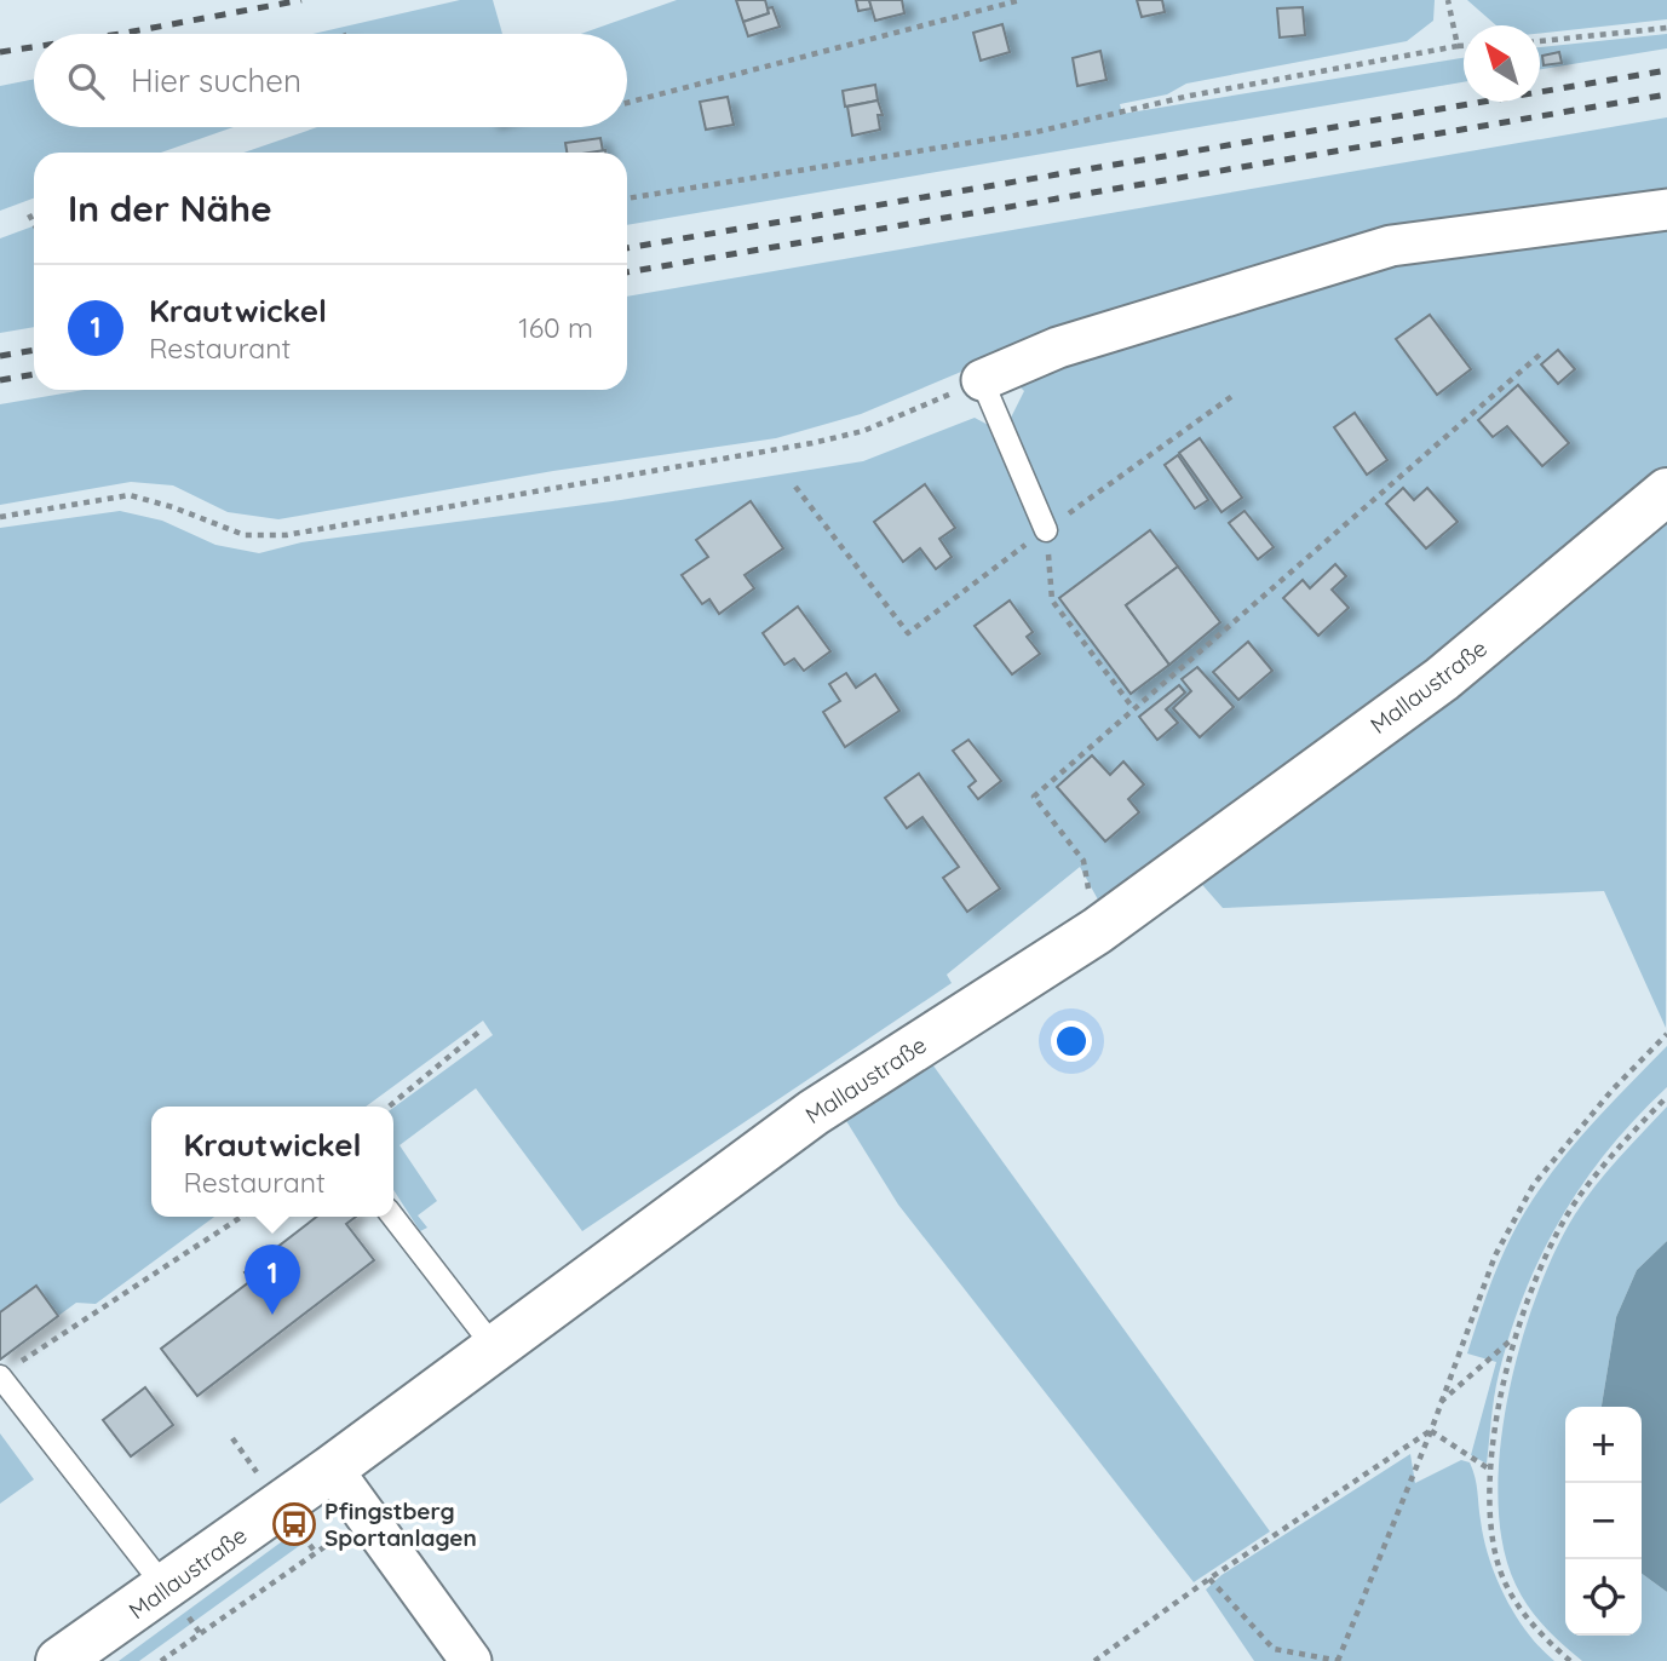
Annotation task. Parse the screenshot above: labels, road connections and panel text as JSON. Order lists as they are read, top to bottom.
{
  "streets": {
    "street": ["Mallaustraße"]
  },
  "places": {
    "bus stop": ["Pfingstberg Sportanlagen"]
  },
  "north": "top left",
  "page": {
    "search": "Hier suchen",
    "heading": "In der Nähe",
    "list": [
      {
        "mark": "1",
        "name": "Krautwickel",
        "note": "Restaurant",
        "value": "160 m"
      }
    ],
    "popup": ["Krautwickel", "Restaurant"],
    "pins": "1",
    "map_buttons": ["+", "−"]
  }
}
